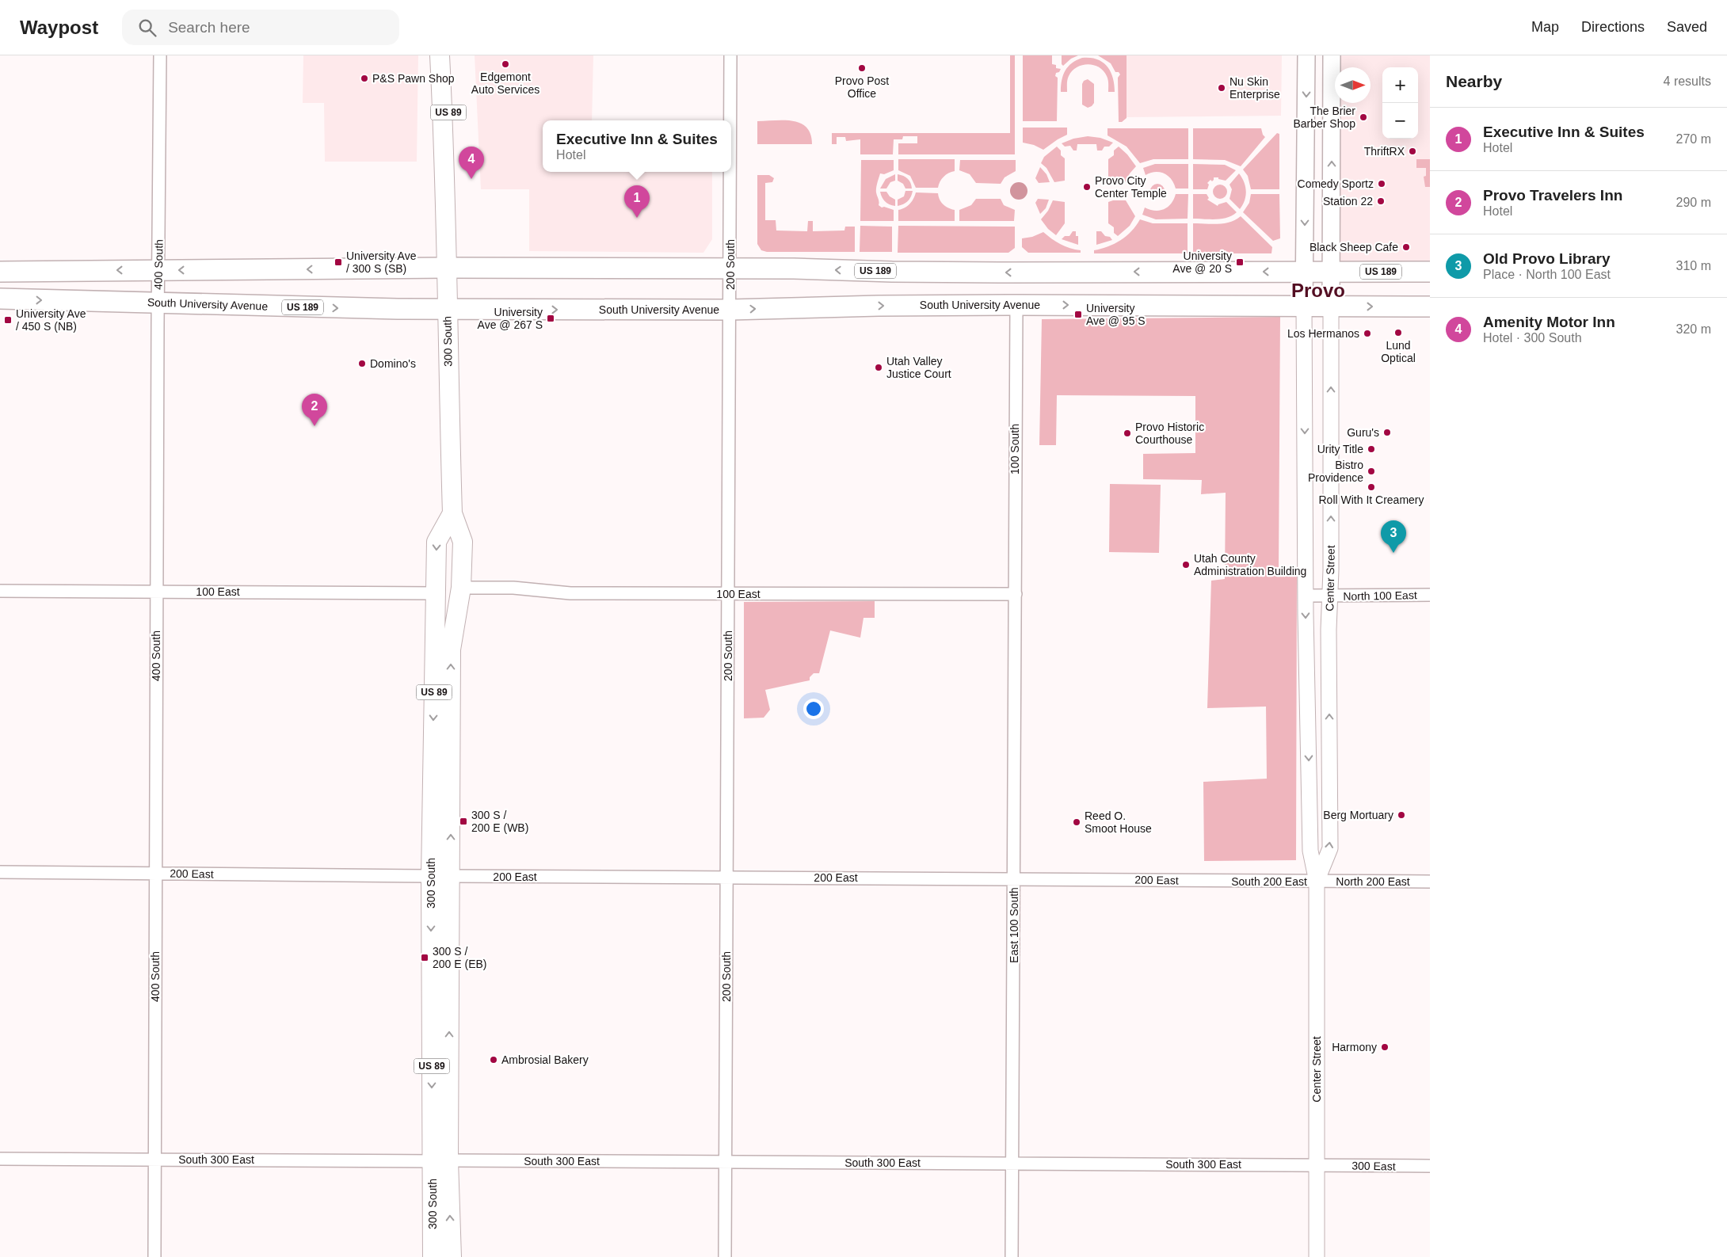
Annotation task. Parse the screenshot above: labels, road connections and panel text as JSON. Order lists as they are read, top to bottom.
{
  "streets": {
    "highway": ["US 189", "South University Avenue"],
    "main road": ["US 89", "300 South", "Center Street"],
    "street": [
      "400 South",
      "200 South",
      "100 South",
      "100 East",
      "North 100 East",
      "200 East",
      "South 200 East",
      "North 200 East",
      "East 100 South",
      "South 300 East",
      "300 East"
    ]
  },
  "crossings": [
    ["400 South", "US 189"],
    ["400 South", "South University Avenue"],
    ["400 South", "100 East"],
    ["400 South", "200 East"],
    ["400 South", "South 300 East"],
    ["200 South", "US 189"],
    ["200 South", "South University Avenue"],
    ["200 South", "100 East"],
    ["200 South", "200 East"],
    ["200 South", "South 300 East"],
    ["US 189", "South University Avenue"],
    ["US 189", "300 South"],
    ["US 189", "Center Street"],
    ["South University Avenue", "300 South"],
    ["South University Avenue", "100 South"],
    ["South University Avenue", "Center Street"],
    ["300 South", "100 East"],
    ["300 South", "200 East"],
    ["300 South", "South 300 East"],
    ["100 South", "100 East"],
    ["100 South", "East 100 South"],
    ["Center Street", "North 100 East"],
    ["Center Street", "South 200 East"],
    ["Center Street", "North 200 East"],
    ["Center Street", "South 300 East"],
    ["Center Street", "300 East"],
    ["100 East", "East 100 South"],
    ["200 East", "South 200 East"],
    ["200 East", "East 100 South"],
    ["South 200 East", "North 200 East"],
    ["East 100 South", "South 300 East"],
    ["South 300 East", "300 East"]
  ],
  "districts": ["Provo"],
  "places": {
    "other": [
      "Edgemont Auto Services",
      "Provo Post Office",
      "P&S Pawn Shop",
      "Nu Skin Enterprise",
      "The Brier Barber Shop",
      "ThriftRX",
      "Comedy Sportz",
      "Provo City Center Temple",
      "Station 22",
      "Black Sheep Cafe",
      "Lund Optical",
      "Los Hermanos",
      "Domino's",
      "Utah Valley Justice Court",
      "Guru's",
      "Provo Historic Courthouse",
      "Urity Title",
      "Bistro Providence",
      "Roll With It Creamery",
      "Utah County Administration Building",
      "Berg Mortuary",
      "Reed O. Smoot House",
      "Harmony",
      "Ambrosial Bakery"
    ],
    "transit": [
      "University Ave / 300 S (SB)",
      "University Ave @ 20 S",
      "University Ave @ 95 S",
      "University Ave @ 267 S",
      "University Ave / 450 S (NB)",
      "300 S / 200 E (WB)",
      "300 S / 200 E (EB)"
    ]
  },
  "north": "right",
  "page": {
    "header": "Waypost",
    "search": "Search here",
    "nav": ["Map", "Directions", "Saved"],
    "heading": ["Nearby", "4 results"],
    "map_buttons": ["+", "−"],
    "list": [
      {
        "mark": "1",
        "name": "Executive Inn & Suites",
        "note": "Hotel",
        "value": "270 m"
      },
      {
        "mark": "2",
        "name": "Provo Travelers Inn",
        "note": "Hotel",
        "value": "290 m"
      },
      {
        "mark": "3",
        "name": "Old Provo Library",
        "note": "Place · North 100 East",
        "value": "310 m"
      },
      {
        "mark": "4",
        "name": "Amenity Motor Inn",
        "note": "Hotel · 300 South",
        "value": "320 m"
      }
    ],
    "popup": ["Executive Inn & Suites", "Hotel"],
    "pins": [
      "4",
      "1",
      "2",
      "3"
    ]
  }
}
